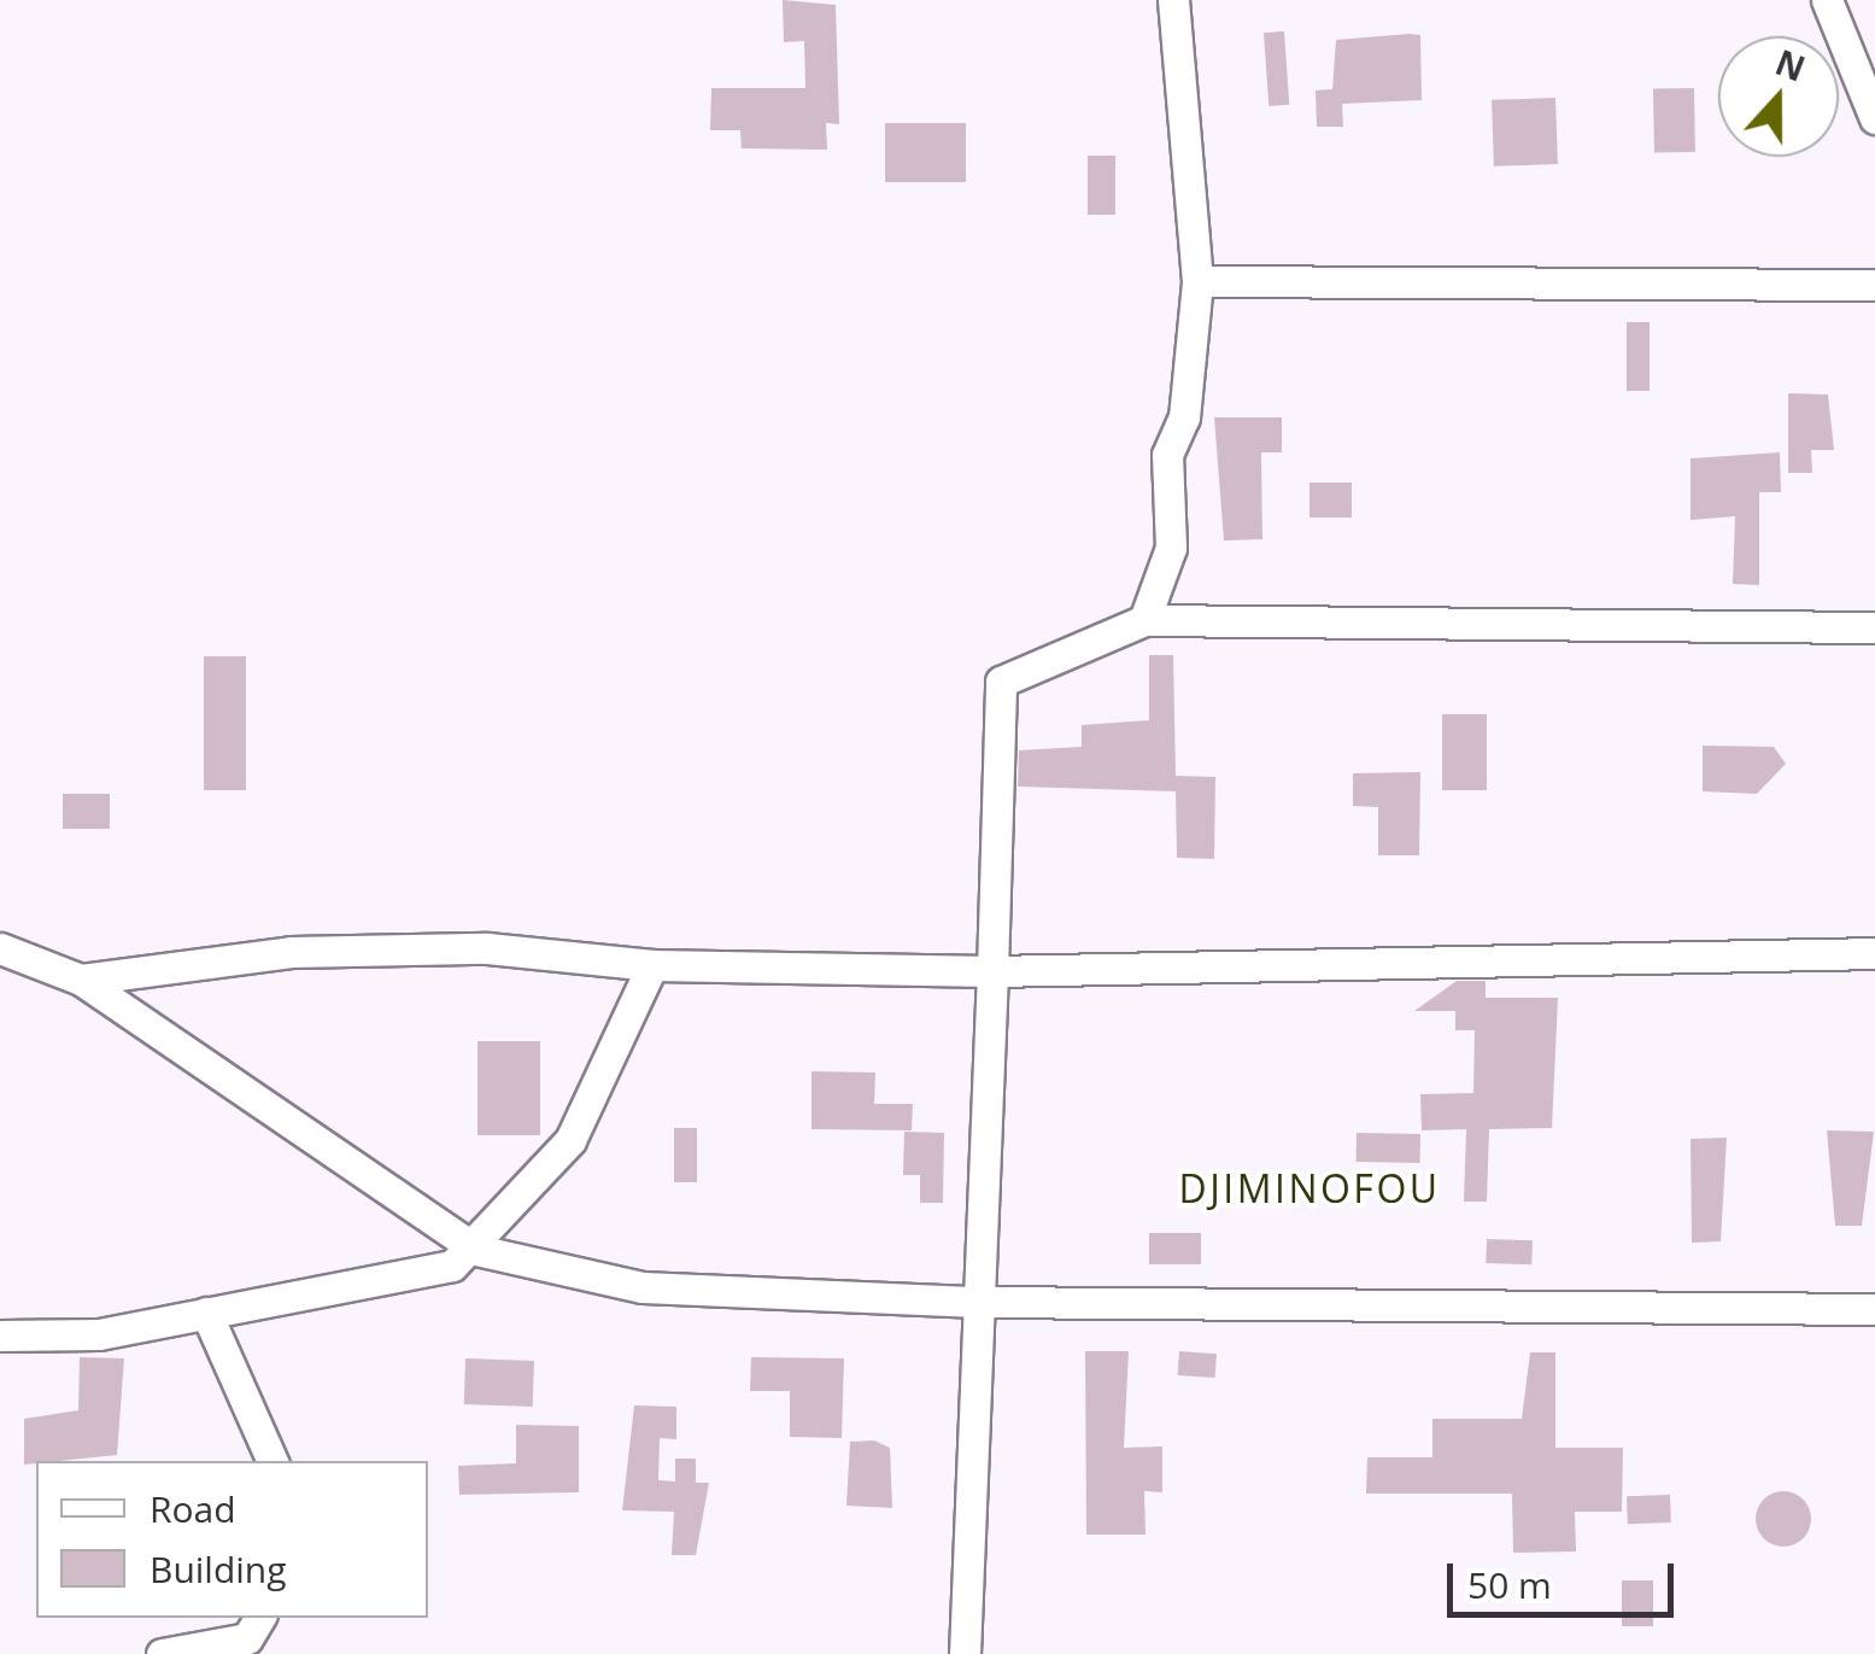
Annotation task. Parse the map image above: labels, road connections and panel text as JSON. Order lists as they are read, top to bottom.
{
  "districts": ["DJIMINOFOU"],
  "legend": ["Road", "Building"],
  "scale_bar": "50 m",
  "north": "top"
}
